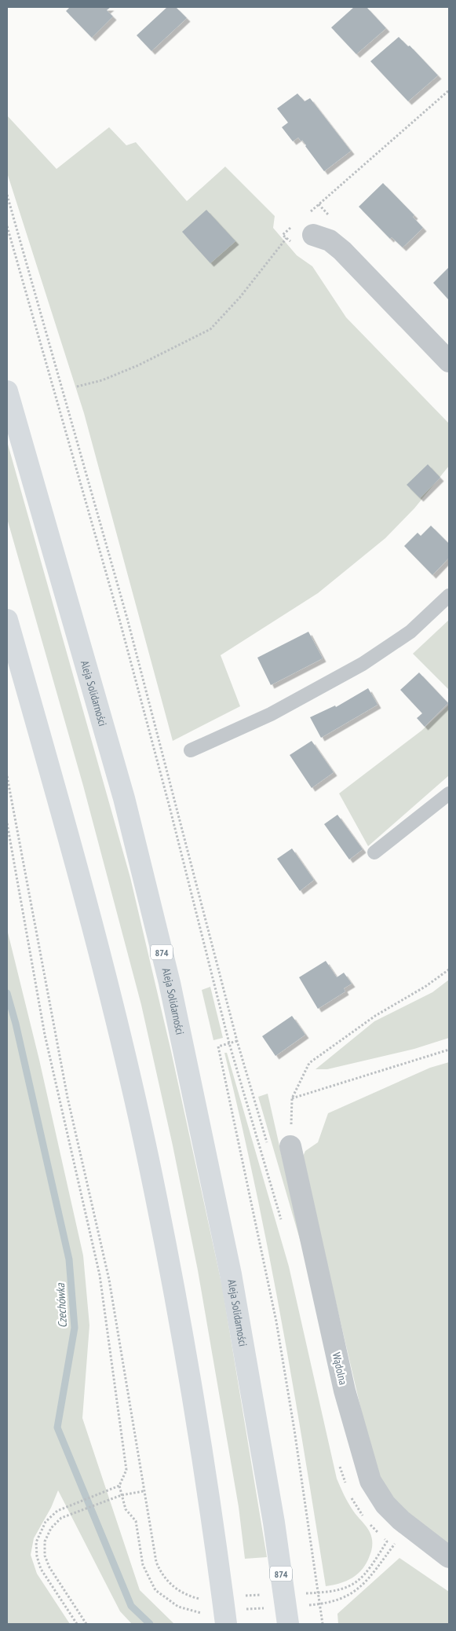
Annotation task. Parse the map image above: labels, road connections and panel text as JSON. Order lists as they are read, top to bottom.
{
  "streets": {
    "main road": ["Aleja Solidarności", "874"],
    "street": ["Wądolna"]
  },
  "water": ["Czechówka"]
}
